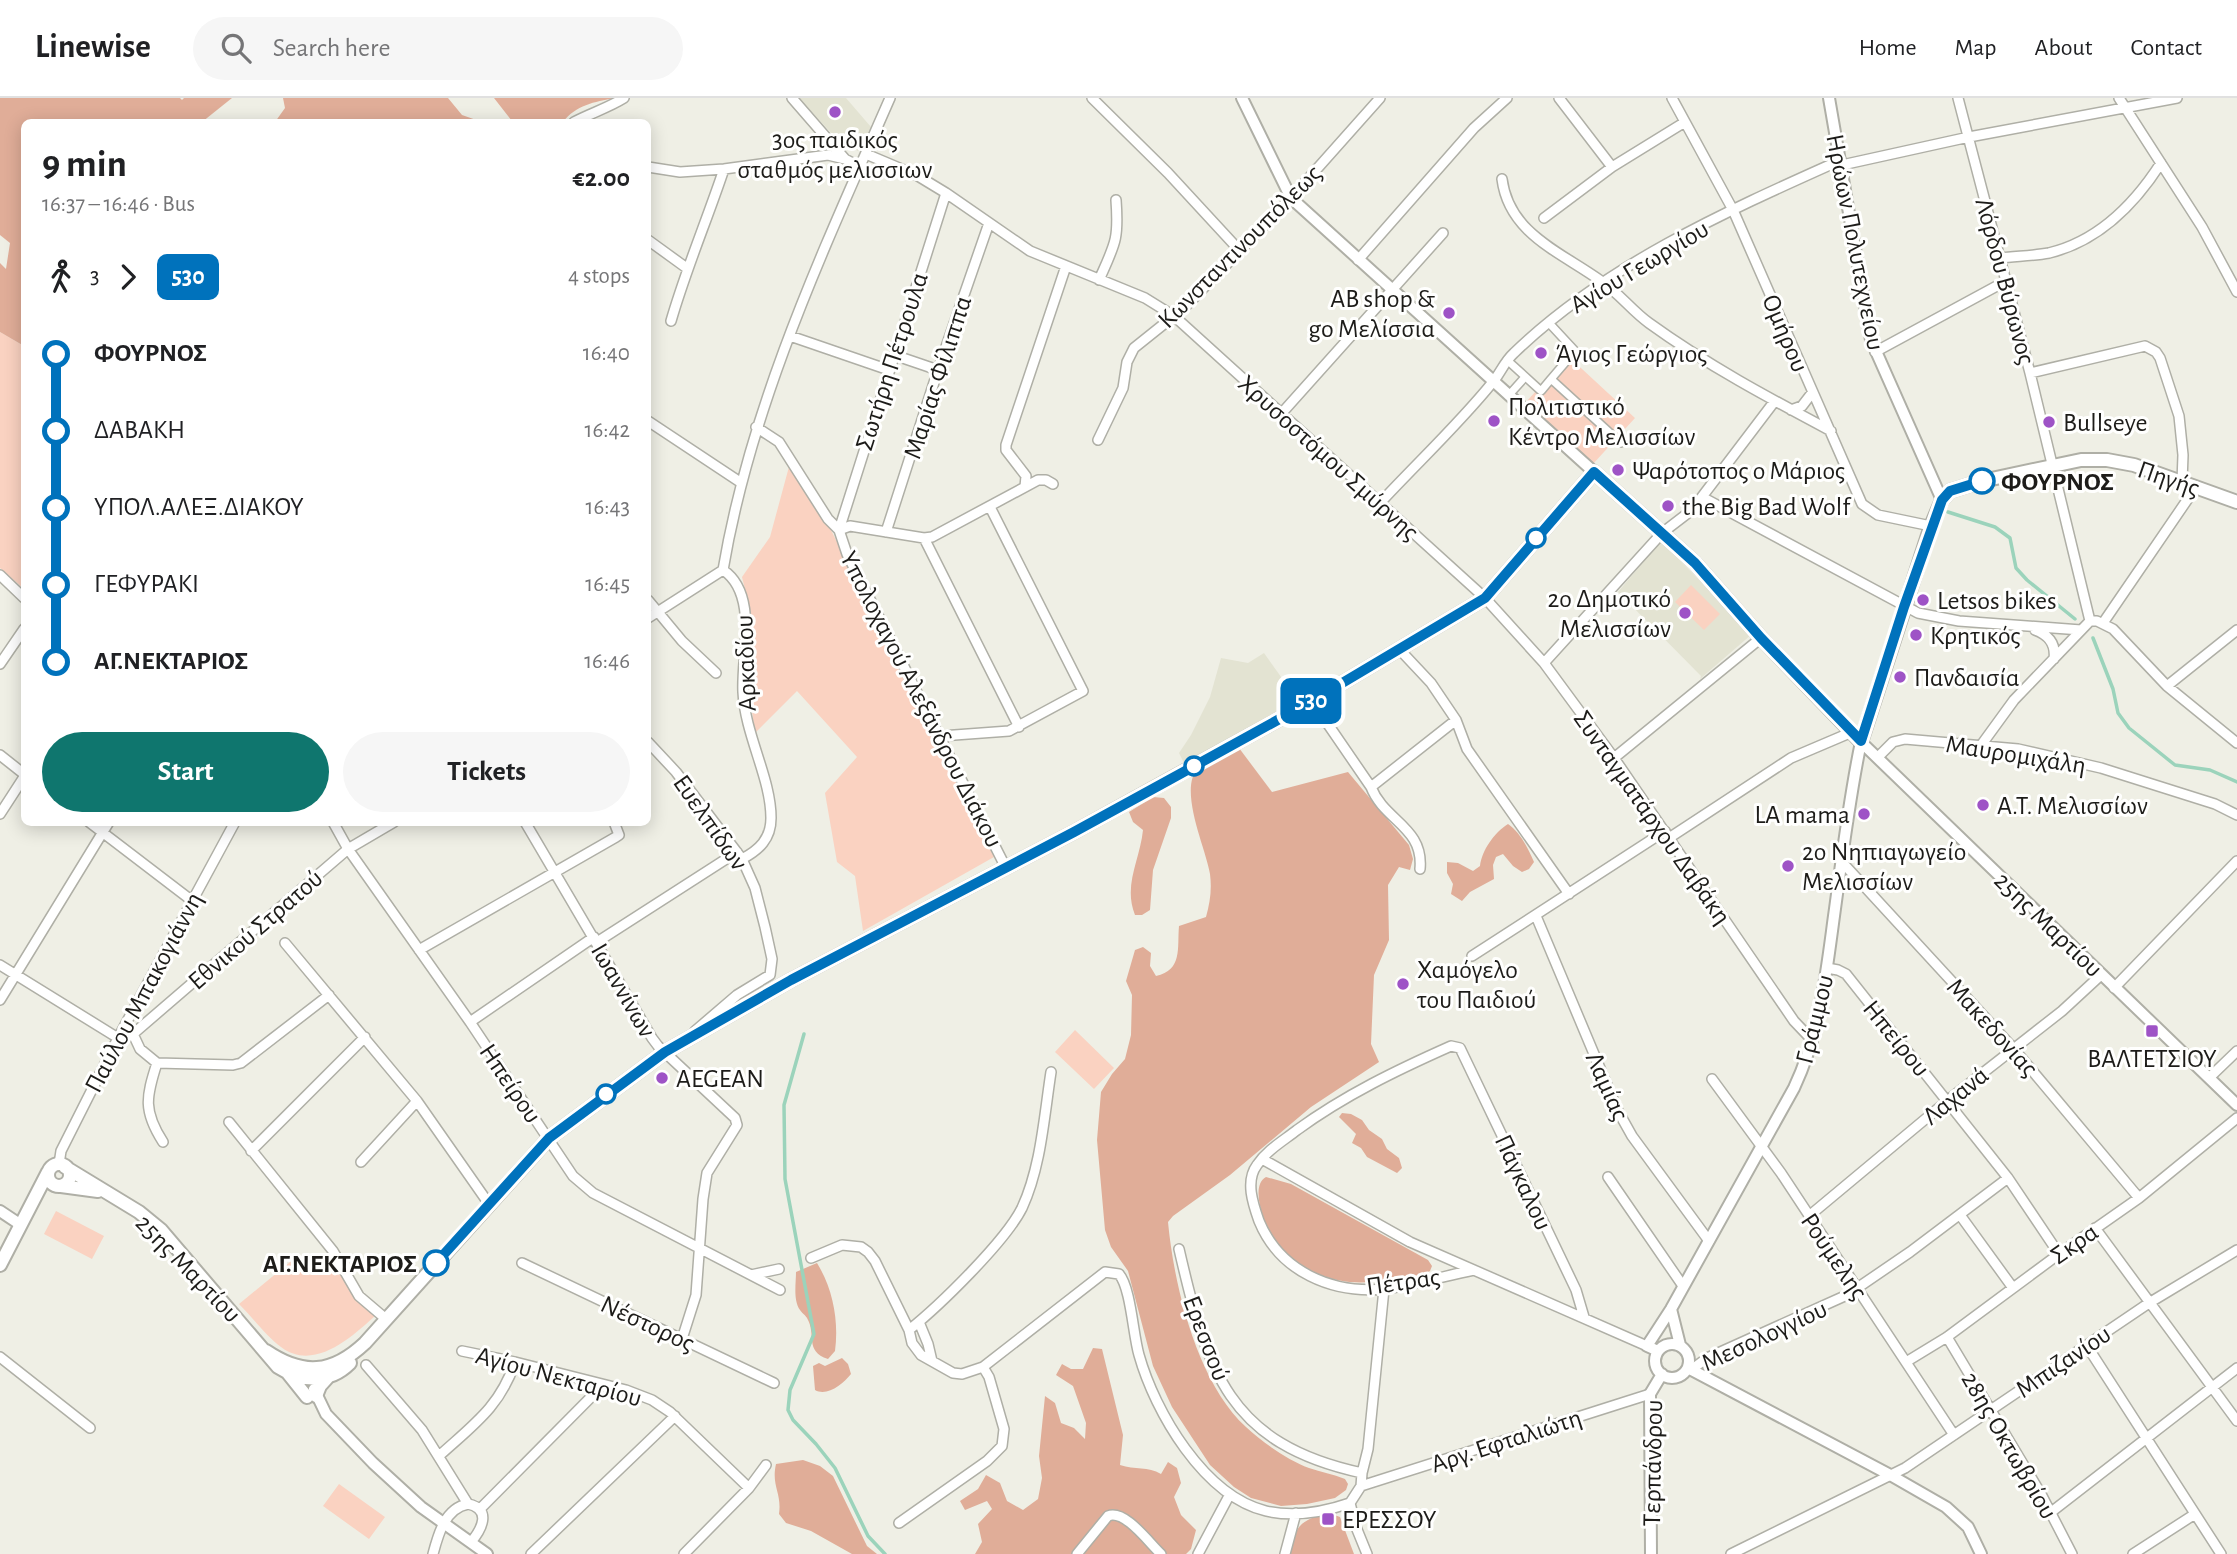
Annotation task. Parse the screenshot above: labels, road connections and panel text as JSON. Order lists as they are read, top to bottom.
{
  "streets": {
    "main road": ["Πηγής", "25ης Μαρτίου", "Παύλου Μπακογιάννη"],
    "street": [
      "Ηρώων Πολυτεχνείου",
      "Κωνσταντινουπόλεως",
      "Αγίου Γεωργίου",
      "Λόρδου Βύρωνος",
      "Ομήρου",
      "Σωτήρη Πέτρουλα",
      "Μαρίας Φίλιππα",
      "Χρυσοστόμου Σμύρνης",
      "Αρκαδίου",
      "Υπολοχαγού Αλεξάνδρου Διάκου",
      "Μαυρομιχάλη",
      "Συνταγματάρχου Δαβάκη",
      "Ευελπίδων",
      "Εθνικού Στρατού",
      "Ιωαννίνων",
      "Γράμμου",
      "Μακεδονίας",
      "Ηπείρου",
      "Λαμίας",
      "Λαχανά",
      "Πάγκαλου",
      "Σκρα",
      "Ρούμελης",
      "Πέτρας",
      "Νέστορος",
      "Μεσολογγίου",
      "Ερεσσού",
      "Μπιζανίου",
      "Αγίου Νεκταρίου",
      "Αργ. Εφταλιώτη",
      "28ης Οκτωβρίου",
      "Τερπάνδρου"
    ]
  },
  "crossings": [
    ["Ηρώων Πολυτεχνείου", "Αγίου Γεωργίου"],
    ["Ηρώων Πολυτεχνείου", "Πηγής"],
    ["Κωνσταντινουπόλεως", "Χρυσοστόμου Σμύρνης"],
    ["Αγίου Γεωργίου", "Λόρδου Βύρωνος"],
    ["Αγίου Γεωργίου", "Ομήρου"],
    ["Αγίου Γεωργίου", "Χρυσοστόμου Σμύρνης"],
    ["Λόρδου Βύρωνος", "Πηγής"],
    ["Σωτήρη Πέτρουλα", "Χρυσοστόμου Σμύρνης"],
    ["Σωτήρη Πέτρουλα", "Υπολοχαγού Αλεξάνδρου Διάκου"],
    ["Μαρίας Φίλιππα", "Χρυσοστόμου Σμύρνης"],
    ["Χρυσοστόμου Σμύρνης", "Συνταγματάρχου Δαβάκη"],
    ["Αρκαδίου", "Ευελπίδων"],
    ["Αρκαδίου", "Ιωαννίνων"],
    ["Αρκαδίου", "Ηπείρου"],
    ["Μαυρομιχάλη", "25ης Μαρτίου"],
    ["Συνταγματάρχου Δαβάκη", "Γράμμου"],
    ["25ης Μαρτίου", "Παύλου Μπακογιάννη"],
    ["25ης Μαρτίου", "Γράμμου"],
    ["25ης Μαρτίου", "Λαχανά"],
    ["Εθνικού Στρατού", "Παύλου Μπακογιάννη"],
    ["Εθνικού Στρατού", "Ηπείρου"],
    ["Ιωαννίνων", "Ηπείρου"],
    ["Ιωαννίνων", "Νέστορος"],
    ["Γράμμου", "Μακεδονίας"],
    ["Γράμμου", "Ηπείρου"],
    ["Γράμμου", "Λαμίας"],
    ["Γράμμου", "Ρούμελης"],
    ["Γράμμου", "Μεσολογγίου"],
    ["Γράμμου", "Τερπάνδρου"],
    ["Μακεδονίας", "Λαχανά"],
    ["Μακεδονίας", "Σκρα"],
    ["Ηπείρου", "Λαχανά"],
    ["Ηπείρου", "Σκρα"],
    ["Ηπείρου", "Μεσολογγίου"],
    ["Λαχανά", "Ρούμελης"],
    ["Πάγκαλου", "Πέτρας"],
    ["Σκρα", "Ρούμελης"],
    ["Σκρα", "28ης Οκτωβρίου"],
    ["Ρούμελης", "Μεσολογγίου"],
    ["Ρούμελης", "Μπιζανίου"],
    ["Μεσολογγίου", "Τερπάνδρου"],
    ["Μπιζανίου", "28ης Οκτωβρίου"],
    ["Αργ. Εφταλιώτη", "Τερπάνδρου"]
  ],
  "places": {
    "other": [
      "3ος παιδικός σταθμός μελισσιων",
      "AB shop & go Μελίσσια",
      "Άγιος Γεώργιος",
      "Πολιτιστικό Κέντρο Μελισσίων",
      "Bullseye",
      "Ψαρότοπος ο Μάριος",
      "ΦΟΥΡΝΟΣ",
      "the Big Bad Wolf",
      "Letsos bikes",
      "2ο Δημοτικό Μελισσίων",
      "Κρητικός",
      "Πανδαισία",
      "Α.Τ. Μελισσίων",
      "LA mama",
      "2ο Νηπιαγωγείο Μελισσίων",
      "Χαμόγελο του Παιδιού",
      "AEGEAN",
      "ΑΓ.ΝΕΚΤΑΡΙΟΣ"
    ],
    "transit": ["ΒΑΛΤΕΤΣΙΟΥ", "ΕΡΕΣΣΟΥ"]
  },
  "lines": ["bus line 530"],
  "page": {
    "header": "Linewise",
    "search": "Search here",
    "nav": [
      "Home",
      "Map",
      "About",
      "Contact"
    ],
    "on_map": "530",
    "heading": ["9 min", "16:37 – 16:46 · Bus", "€2.00"],
    "legs": ["3", "530", "4 stops"],
    "list": [
      {
        "name": "ΦΟΥΡΝΟΣ",
        "value": "16:40"
      },
      {
        "name": "ΔΑΒΑΚΗ",
        "value": "16:42"
      },
      {
        "name": "ΥΠΟΛ.ΑΛΕΞ.ΔΙΑΚΟΥ",
        "value": "16:43"
      },
      {
        "name": "ΓΕΦΥΡΑΚΙ",
        "value": "16:45"
      },
      {
        "name": "ΑΓ.ΝΕΚΤΑΡΙΟΣ",
        "value": "16:46"
      }
    ],
    "buttons": ["Start", "Tickets"]
  }
}
